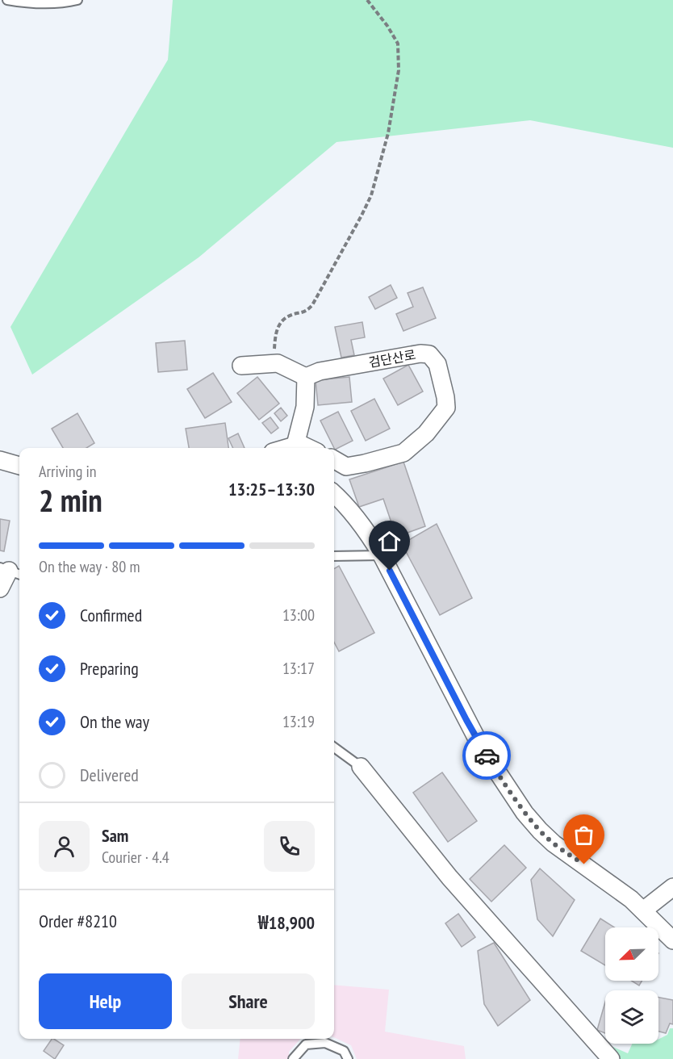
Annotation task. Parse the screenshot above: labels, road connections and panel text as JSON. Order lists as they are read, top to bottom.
{
  "streets": {
    "street": ["검단산로"]
  },
  "north": "bottom left",
  "page": {
    "heading": ["2 min", "Arriving in", "13:25–13:30"],
    "panel": [
      "Sam",
      "Courier · 4.4",
      "Order #8210",
      "₩18,900"
    ],
    "bar": "On the way · 80 m",
    "list": [
      ["Confirmed", "13:00"],
      ["Preparing", "13:17"],
      ["On the way", "13:19"],
      "Delivered"
    ],
    "buttons": ["Help", "Share"]
  }
}
